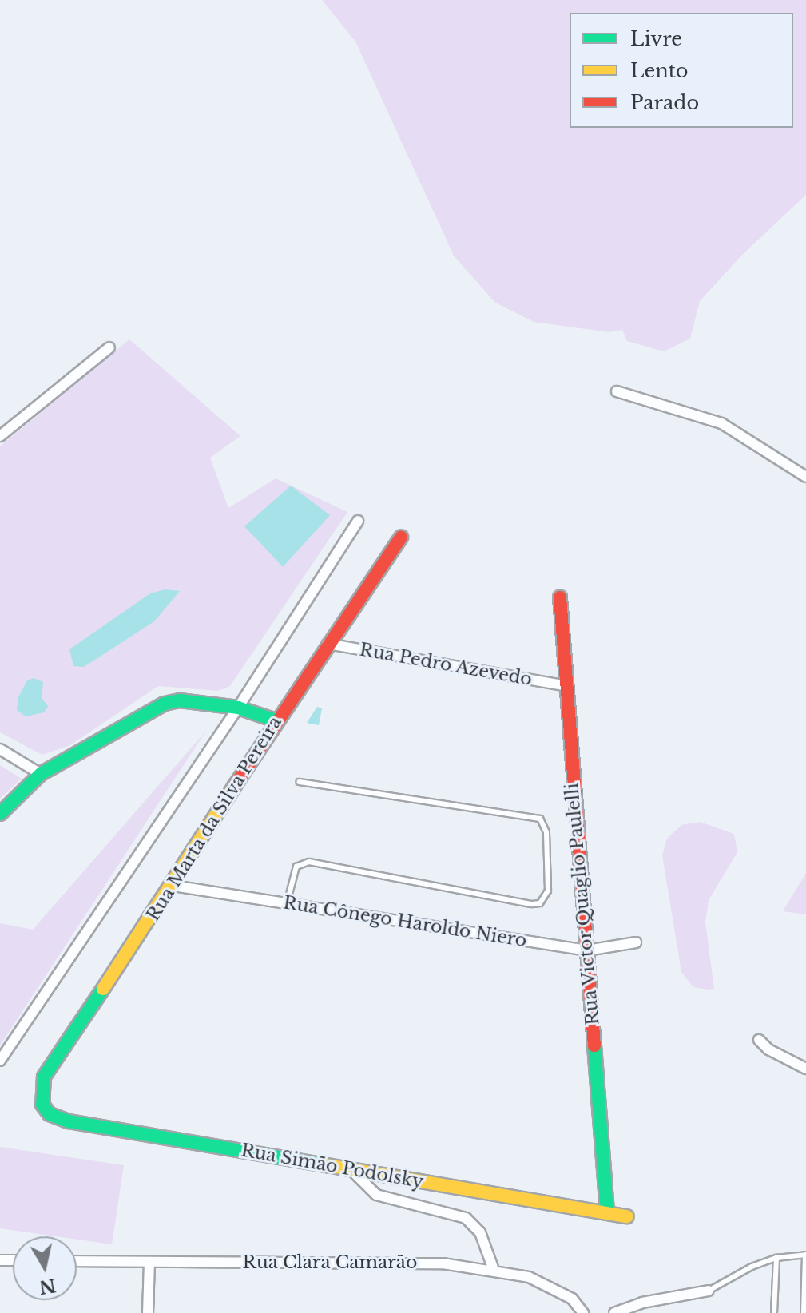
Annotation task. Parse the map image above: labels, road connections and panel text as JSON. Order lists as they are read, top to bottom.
{
  "streets": {
    "street": [
      "Rua Pedro Azevedo",
      "Rua Marta da Silva Pereira",
      "Rua Victor Quaglio Paulelli",
      "Rua Cônego Haroldo Niero",
      "Rua Simão Podolsky",
      "Rua Clara Camarão"
    ]
  },
  "crossings": [
    ["Rua Pedro Azevedo", "Rua Marta da Silva Pereira"],
    ["Rua Pedro Azevedo", "Rua Victor Quaglio Paulelli"],
    ["Rua Marta da Silva Pereira", "Rua Cônego Haroldo Niero"],
    ["Rua Marta da Silva Pereira", "Rua Simão Podolsky"],
    ["Rua Victor Quaglio Paulelli", "Rua Cônego Haroldo Niero"],
    ["Rua Victor Quaglio Paulelli", "Rua Simão Podolsky"]
  ],
  "legend": ["Livre", "Lento", "Parado"],
  "north": "bottom"
}
